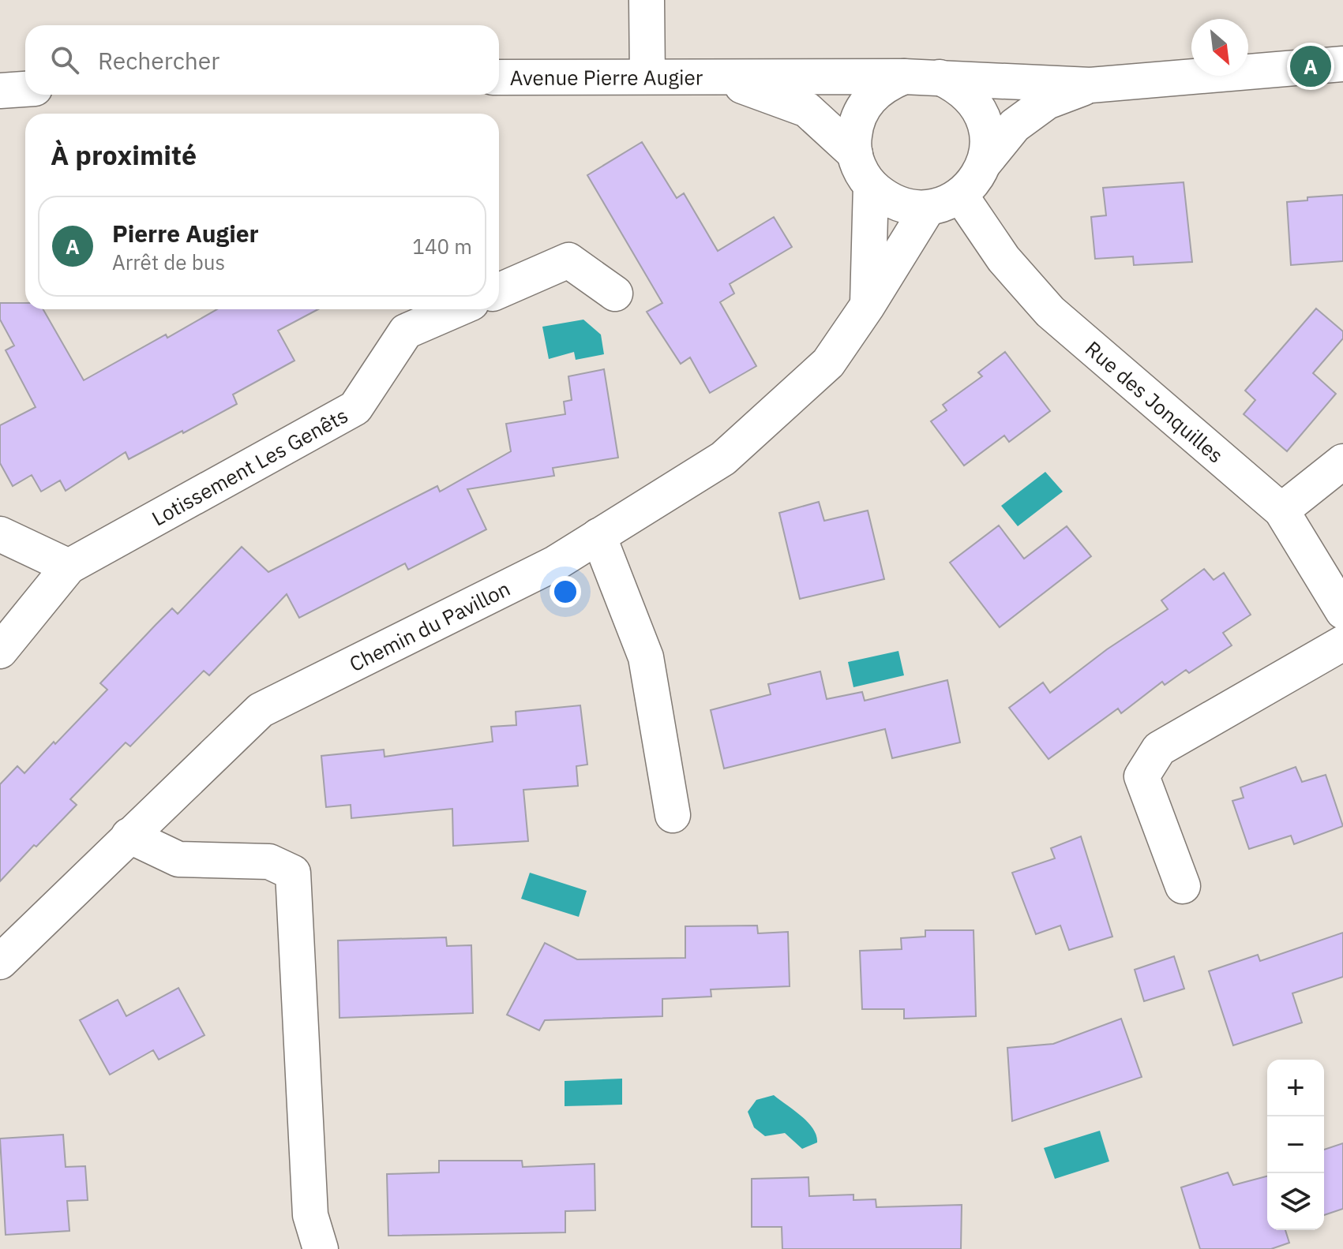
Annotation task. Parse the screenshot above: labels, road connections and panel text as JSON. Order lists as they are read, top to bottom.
{
  "streets": {
    "street": [
      "Avenue Pierre Augier",
      "Rue des Jonquilles",
      "Lotissement Les Genêts",
      "Chemin du Pavillon"
    ]
  },
  "crossings": [
    ["Avenue Pierre Augier", "Rue des Jonquilles"],
    ["Avenue Pierre Augier", "Chemin du Pavillon"],
    ["Rue des Jonquilles", "Chemin du Pavillon"]
  ],
  "north": "bottom right",
  "page": {
    "search": "Rechercher",
    "pins": "A",
    "heading": "À proximité",
    "list": [
      {
        "mark": "A",
        "name": "Pierre Augier",
        "note": "Arrêt de bus",
        "value": "140 m"
      }
    ],
    "map_buttons": ["+", "−"]
  }
}
